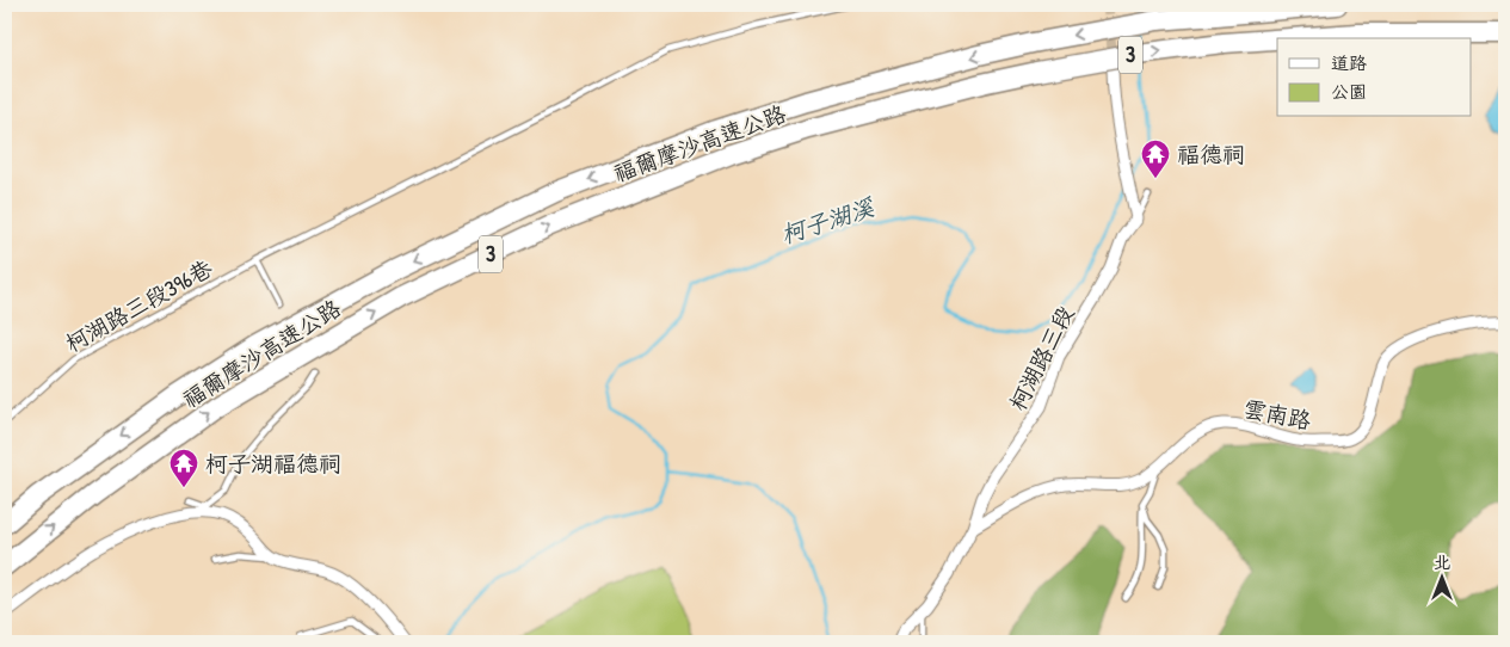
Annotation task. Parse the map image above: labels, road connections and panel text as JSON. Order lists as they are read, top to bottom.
{
  "streets": {
    "highway": ["3", "福爾摩沙高速公路"],
    "street": ["柯湖路三段", "雲南路"],
    "lane": ["柯湖路三段396巷"]
  },
  "crossings": [
    ["柯湖路三段", "雲南路"]
  ],
  "water": ["柯子湖溪"],
  "places": {
    "temple": ["福德祠", "柯子湖福德祠"]
  },
  "legend": ["道路", "公園"],
  "north": "top"
}
